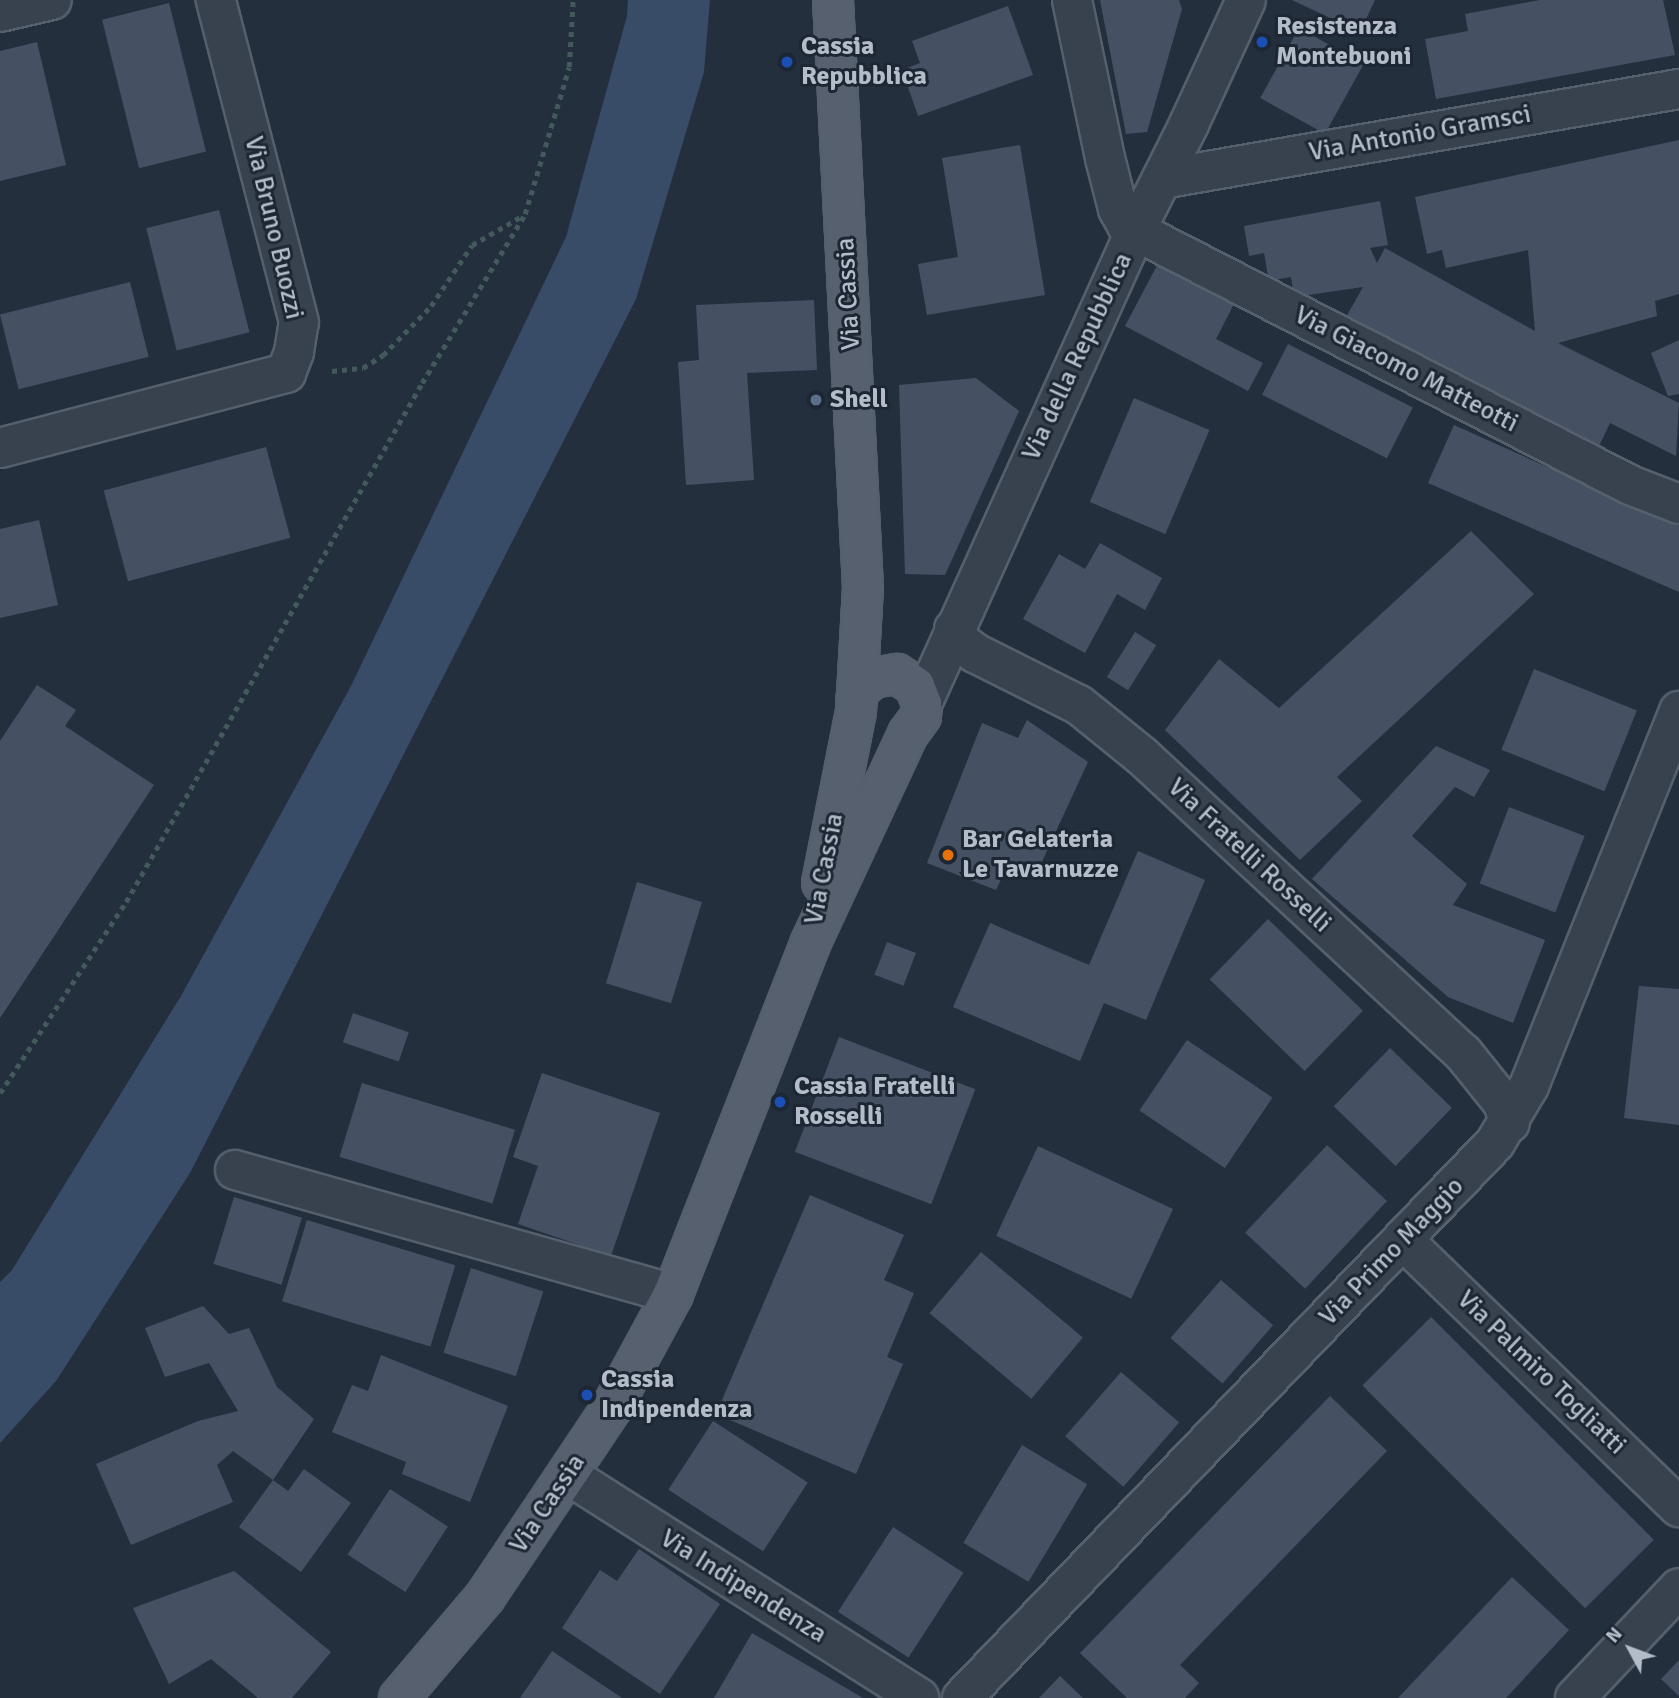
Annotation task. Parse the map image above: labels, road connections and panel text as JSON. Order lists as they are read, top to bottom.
{
  "streets": {
    "main road": ["Via Cassia"],
    "street": [
      "Via Antonio Gramsci",
      "Via Bruno Buozzi",
      "Via della Repubblica",
      "Via Giacomo Matteotti",
      "Via Fratelli Rosselli",
      "Via Primo Maggio",
      "Via Palmiro Togliatti",
      "Via Indipendenza"
    ]
  },
  "crossings": [
    ["Via Cassia", "Via della Repubblica"],
    ["Via Cassia", "Via Indipendenza"],
    ["Via della Repubblica", "Via Giacomo Matteotti"],
    ["Via della Repubblica", "Via Fratelli Rosselli"],
    ["Via Fratelli Rosselli", "Via Primo Maggio"],
    ["Via Primo Maggio", "Via Palmiro Togliatti"]
  ],
  "places": [
    "Resistenza Montebuoni",
    "Cassia Repubblica",
    "Shell",
    "Bar Gelateria Le Tavarnuzze",
    "Cassia Fratelli Rosselli",
    "Cassia Indipendenza"
  ],
  "north": "top left"
}
